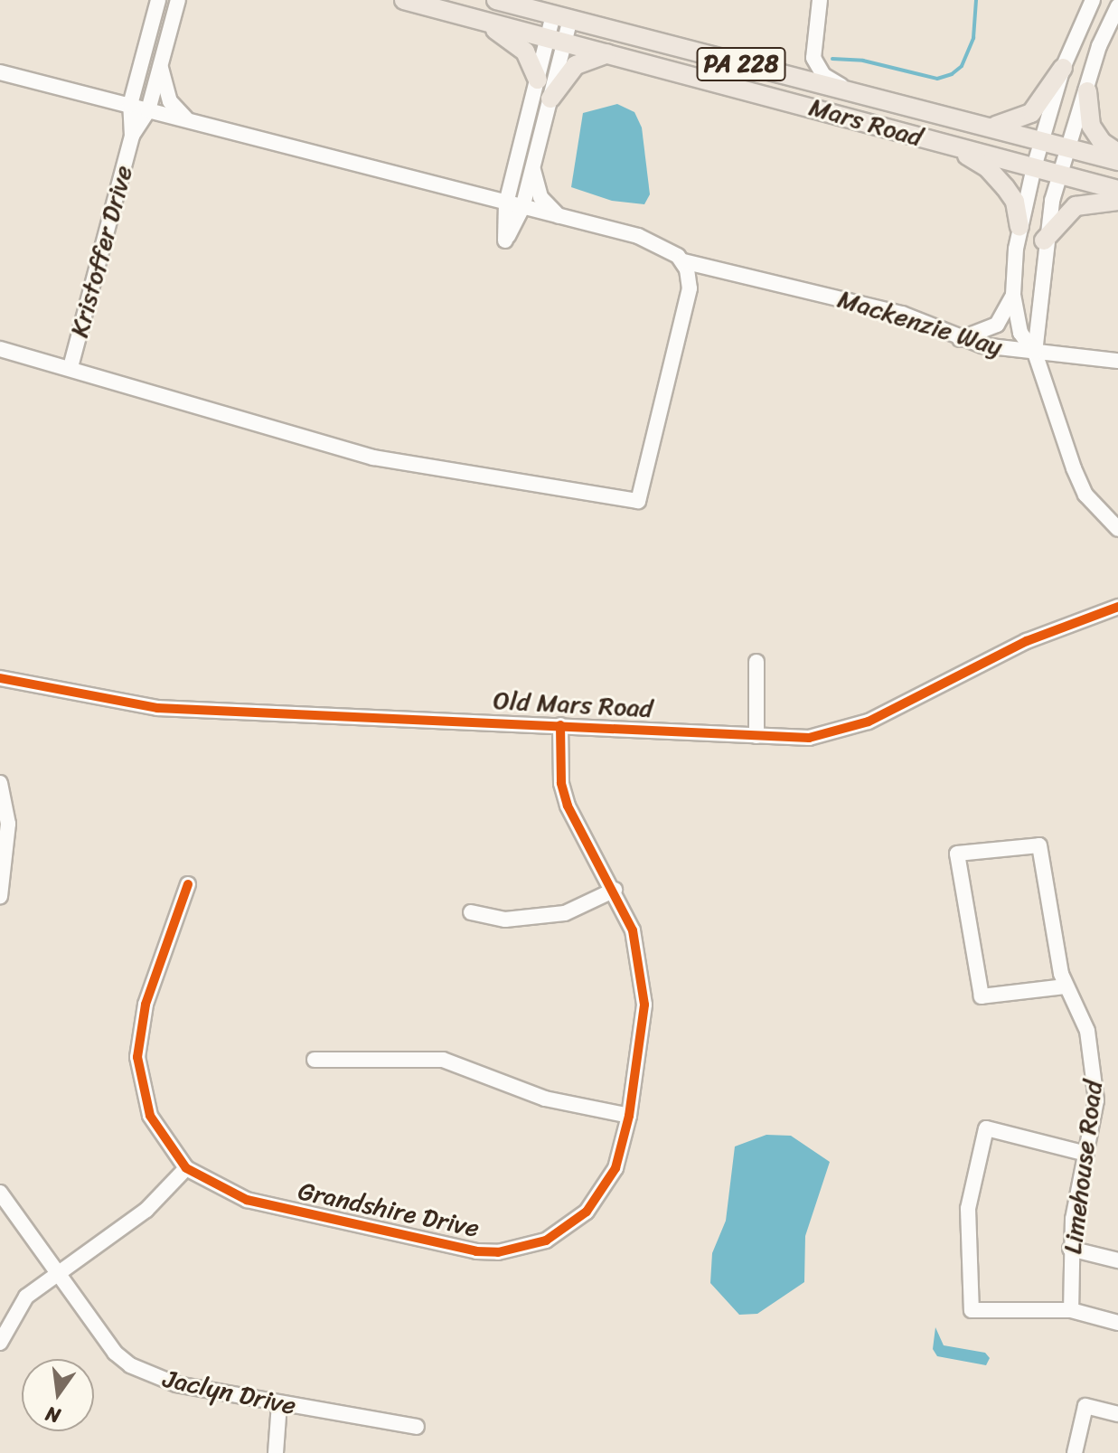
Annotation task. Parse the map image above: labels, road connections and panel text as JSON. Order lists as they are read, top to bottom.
{
  "streets": {
    "main road": ["PA 228", "Mars Road"],
    "street": [
      "Kristoffer Drive",
      "Mackenzie Way",
      "Old Mars Road",
      "Limehouse Road",
      "Grandshire Drive",
      "Jaclyn Drive"
    ]
  },
  "crossings": [
    ["Kristoffer Drive", "Mackenzie Way"],
    ["Old Mars Road", "Grandshire Drive"]
  ],
  "north": "bottom"
}
